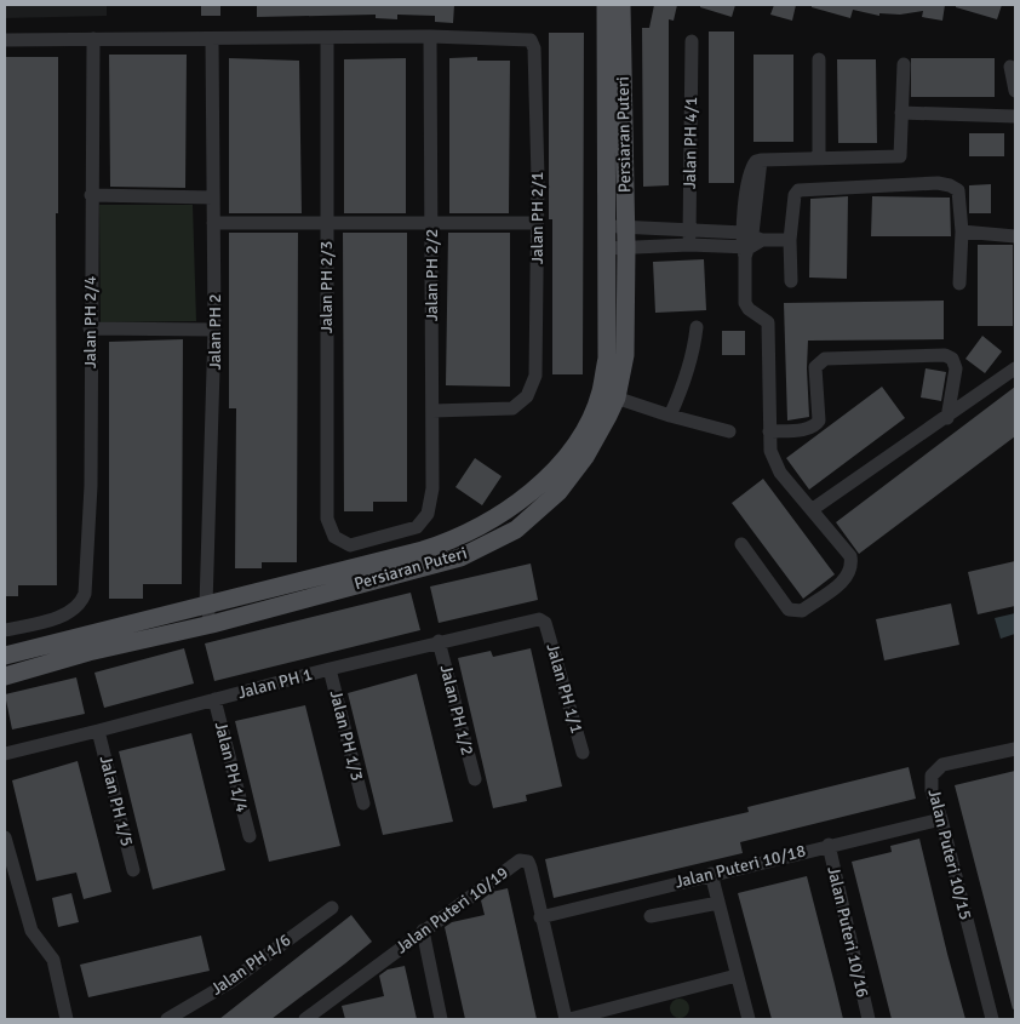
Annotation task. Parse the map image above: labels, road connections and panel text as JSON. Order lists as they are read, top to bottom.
{
  "streets": {
    "main road": ["Persiaran Puteri"],
    "street": [
      "Jalan PH 4/1",
      "Jalan PH 2/1",
      "Jalan PH 2/2",
      "Jalan PH 2/3",
      "Jalan PH 2/4",
      "Jalan PH 2",
      "Jalan PH 1",
      "Jalan PH 1/1",
      "Jalan PH 1/2",
      "Jalan PH 1/3",
      "Jalan PH 1/4",
      "Jalan PH 1/5",
      "Jalan Puteri 10/15",
      "Jalan Puteri 10/18",
      "Jalan Puteri 10/19",
      "Jalan Puteri 10/16",
      "Jalan PH 1/6"
    ]
  },
  "crossings": [
    ["Persiaran Puteri", "Jalan PH 2"],
    ["Jalan PH 2/1", "Jalan PH 2/2"],
    ["Jalan PH 2/2", "Jalan PH 2/3"],
    ["Jalan PH 1", "Jalan PH 1/1"],
    ["Jalan PH 1", "Jalan PH 1/2"],
    ["Jalan PH 1", "Jalan PH 1/3"],
    ["Jalan PH 1", "Jalan PH 1/4"],
    ["Jalan PH 1", "Jalan PH 1/5"],
    ["Jalan Puteri 10/15", "Jalan Puteri 10/18"],
    ["Jalan Puteri 10/18", "Jalan Puteri 10/19"],
    ["Jalan Puteri 10/18", "Jalan Puteri 10/16"]
  ]
}
